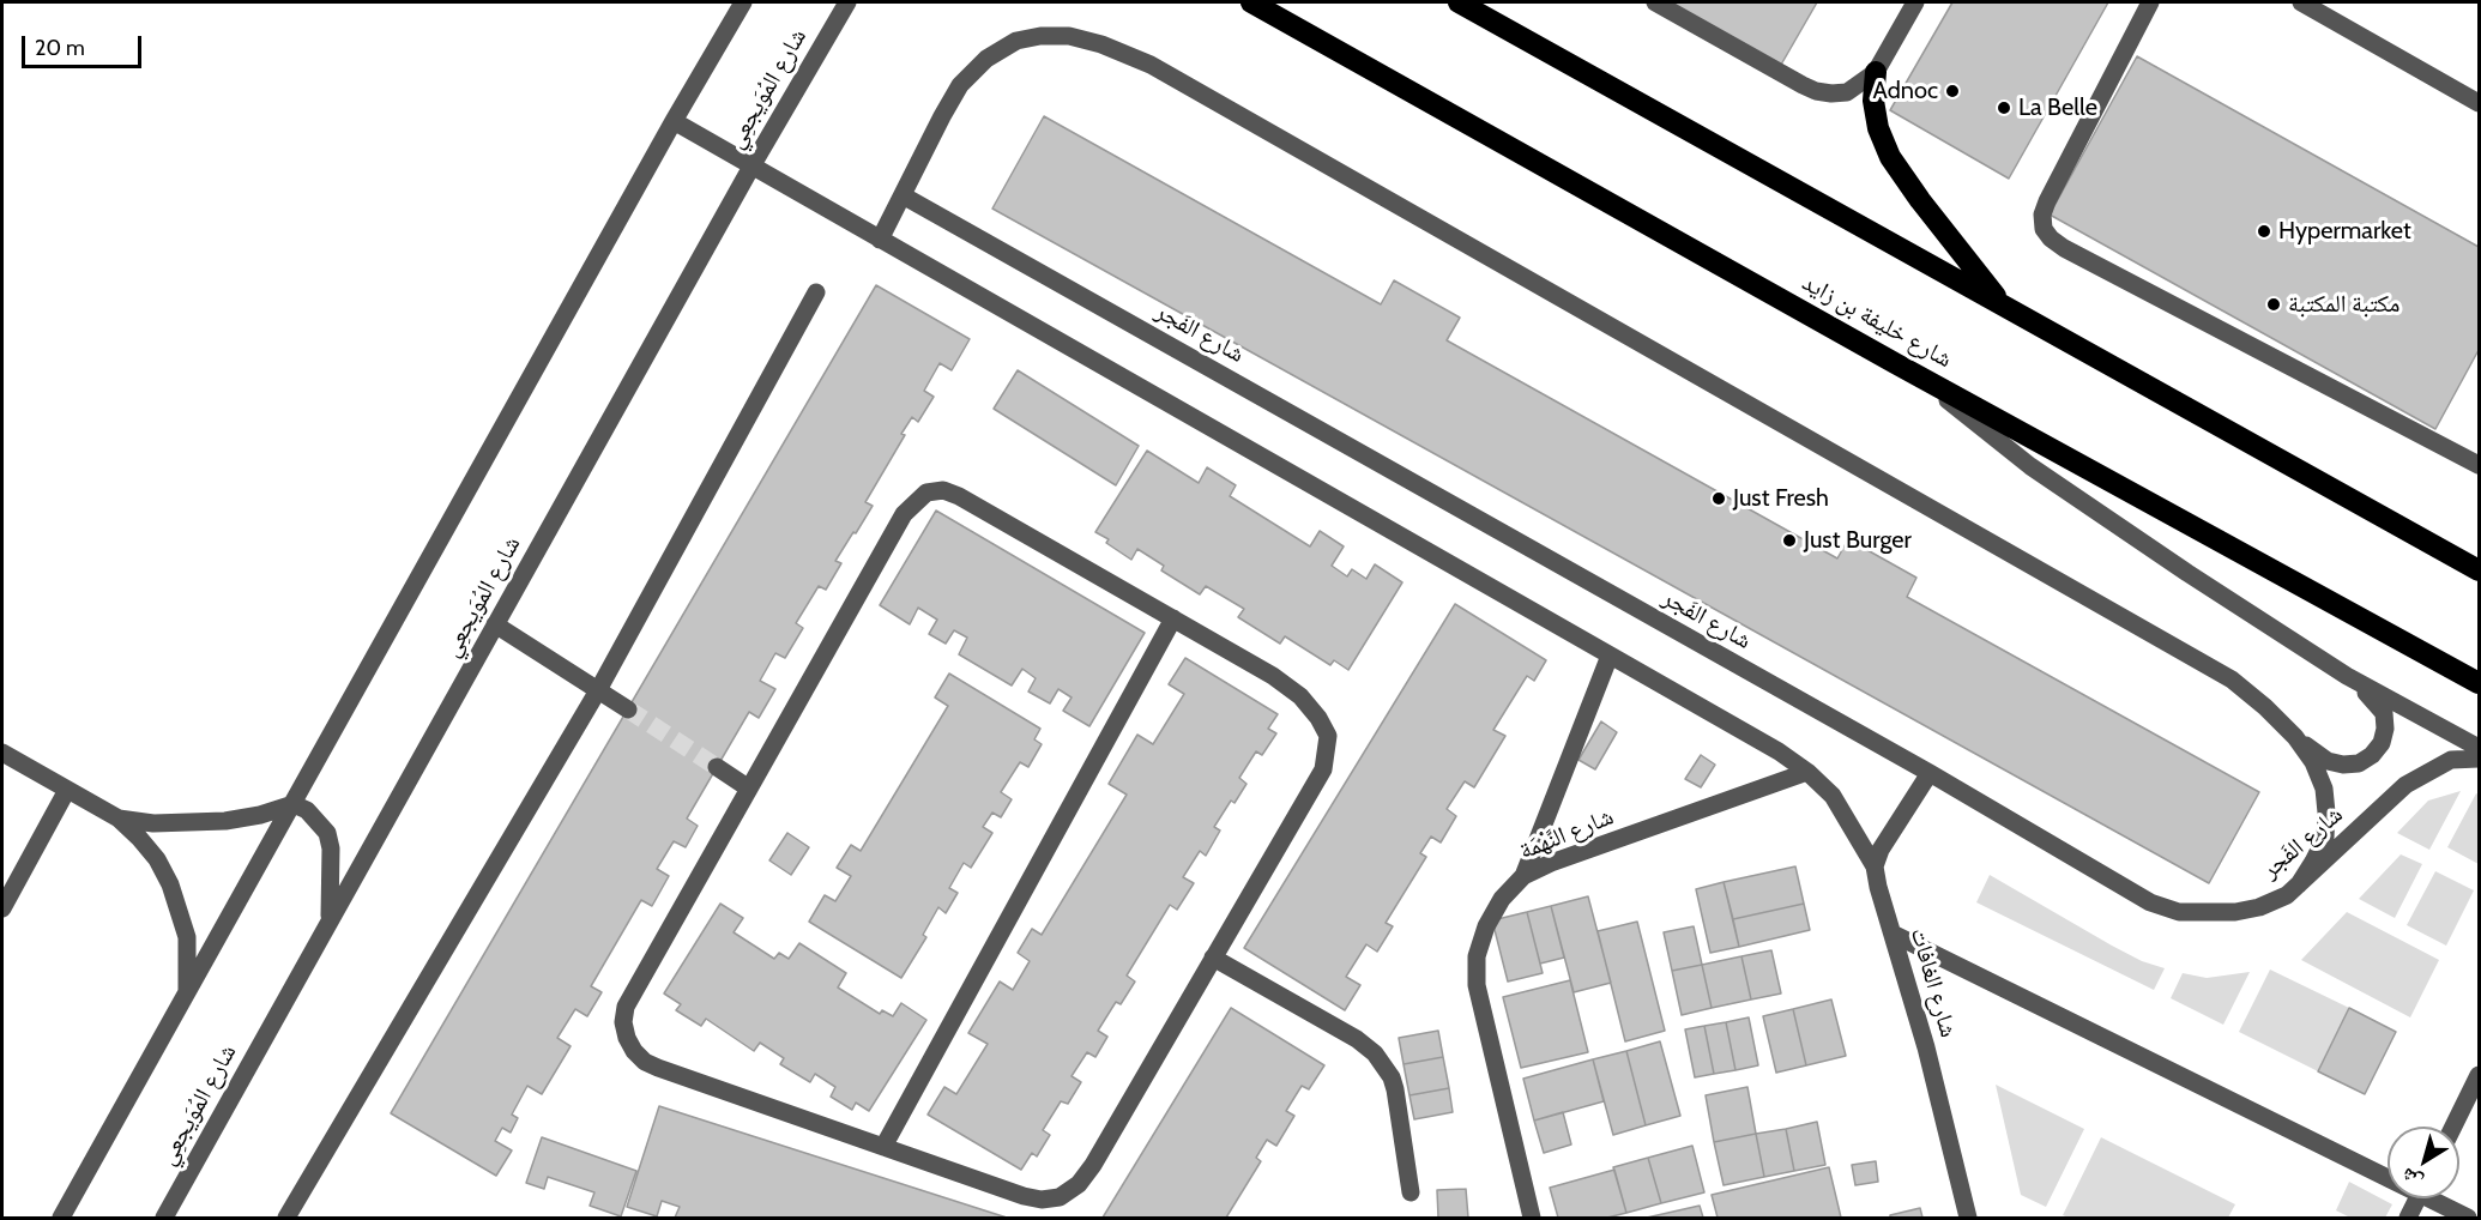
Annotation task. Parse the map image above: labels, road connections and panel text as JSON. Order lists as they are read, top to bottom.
{
  "streets": {
    "highway": ["شارع خليفة بن زايد"],
    "street": [
      "شارع المُوَيجعِي",
      "شارع الفَجر",
      "شارع النَّهْمَة",
      "شارع الغافات"
    ]
  },
  "crossings": [
    ["شارع المُوَيجعِي", "شارع الغافات"],
    ["شارع النَّهْمَة", "شارع الغافات"]
  ],
  "places": [
    "Adnoc",
    "La Belle",
    "Hypermarket",
    "مكتبة المكتبة",
    "Just Fresh",
    "Just Burger"
  ],
  "scale_bar": "20 m",
  "north": "bottom left"
}
